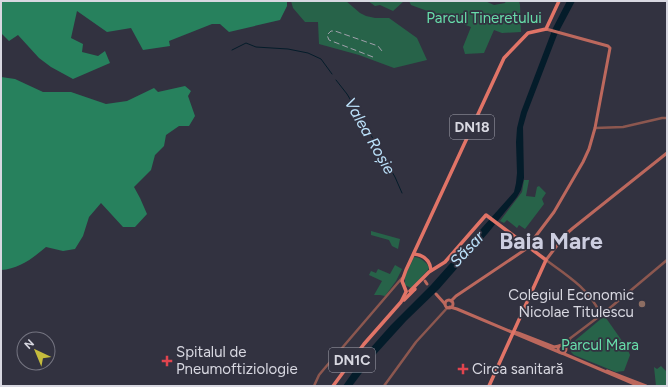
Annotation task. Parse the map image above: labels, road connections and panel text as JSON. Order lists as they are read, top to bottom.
{
  "streets": {
    "main road": ["DN18", "DN1C"]
  },
  "districts": ["Baia Mare"],
  "water": ["Valea Roșie", "Săsar"],
  "parks": ["Parcul Tineretului", "Parcul Mara"],
  "places": {
    "other": ["Colegiul Economic Nicolae Titulescu"],
    "health": ["Spitalul de Pneumoftiziologie", "Circa sanitară"]
  },
  "north": "top left"
}
